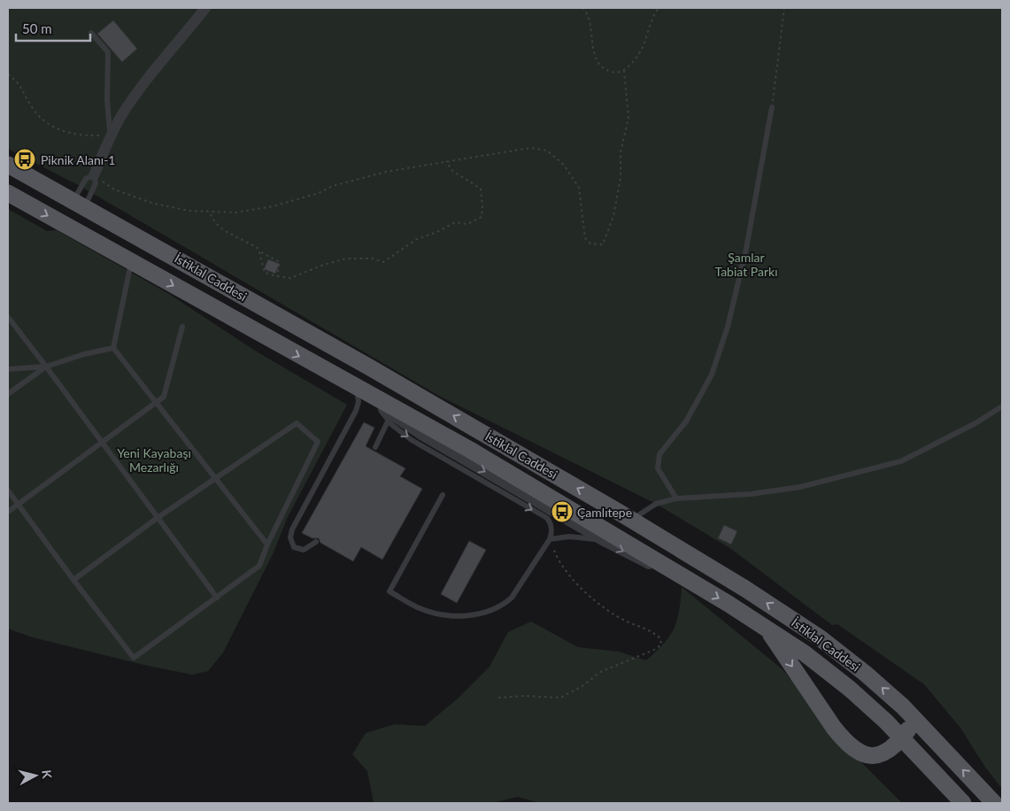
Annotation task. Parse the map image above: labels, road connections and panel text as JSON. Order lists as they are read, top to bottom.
{
  "streets": {
    "main road": ["İstiklal Caddesi"]
  },
  "parks": ["Şamlar Tabiat Parkı", "Yeni Kayabaşı Mezarlığı"],
  "places": {
    "bus stop": ["Piknik Alanı-1", "Çamlıtepe"]
  },
  "scale_bar": "50 m",
  "north": "right"
}
